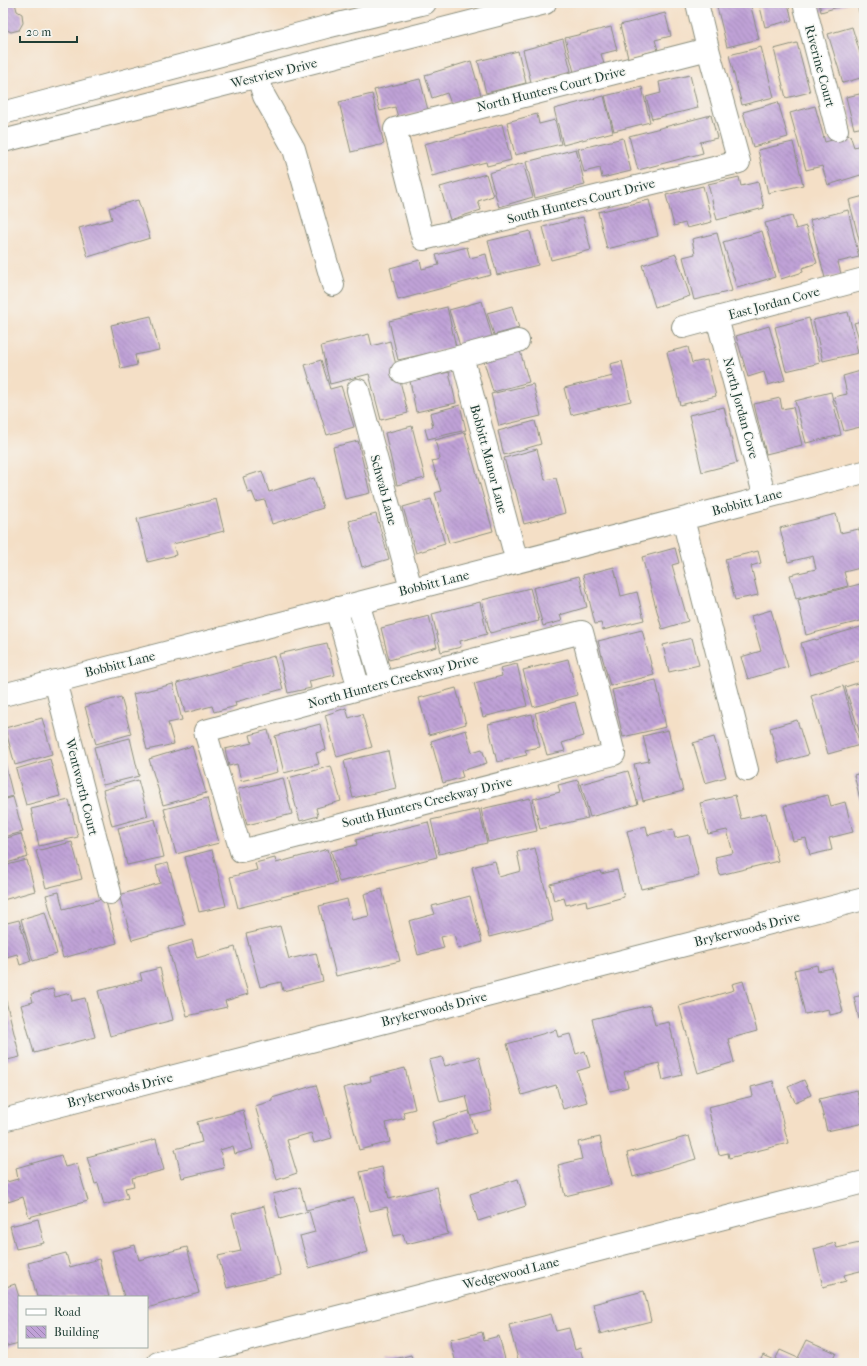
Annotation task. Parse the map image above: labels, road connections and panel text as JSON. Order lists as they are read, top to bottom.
{
  "streets": {
    "street": [
      "Riverine Court",
      "Westview Drive",
      "North Hunters Court Drive",
      "South Hunters Court Drive",
      "East Jordan Cove",
      "North Jordan Cove",
      "Bobbitt Manor Lane",
      "Schwab Lane",
      "Bobbitt Lane",
      "North Hunters Creekway Drive",
      "Wentworth Court",
      "South Hunters Creekway Drive",
      "Brykerwoods Drive",
      "Wedgewood Lane"
    ]
  },
  "crossings": [
    ["North Hunters Court Drive", "South Hunters Court Drive"],
    ["East Jordan Cove", "North Jordan Cove"],
    ["North Jordan Cove", "Bobbitt Lane"],
    ["Bobbitt Manor Lane", "Bobbitt Lane"],
    ["Schwab Lane", "Bobbitt Lane"],
    ["Bobbitt Lane", "Wentworth Court"],
    ["North Hunters Creekway Drive", "South Hunters Creekway Drive"]
  ],
  "legend": ["Road", "Building"],
  "scale_bar": "20 m"
}
